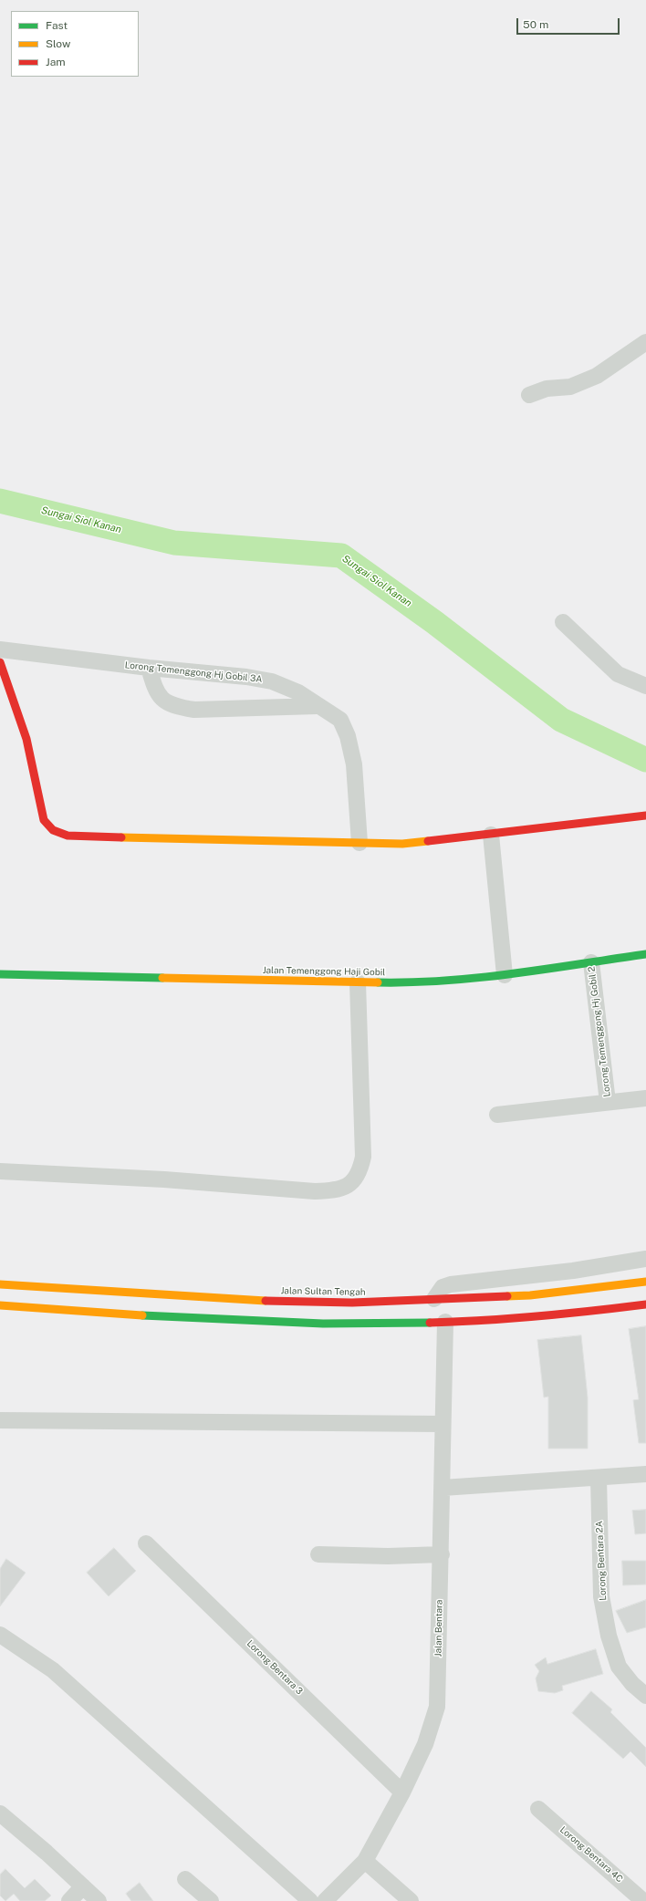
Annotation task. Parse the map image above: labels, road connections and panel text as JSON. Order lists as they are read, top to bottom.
{
  "streets": {
    "street": [
      "Lorong Temenggong Hj Gobil 3A",
      "Jalan Temenggong Haji Gobil",
      "Lorong Temenggong Hj Gobil 2",
      "Jalan Sultan Tengah",
      "Lorong Bentara 2A",
      "Jalan Bentara",
      "Lorong Bentara 3",
      "Lorong Bentara 4C"
    ]
  },
  "crossings": [
    ["Jalan Temenggong Haji Gobil", "Lorong Temenggong Hj Gobil 2"],
    ["Jalan Bentara", "Lorong Bentara 3"]
  ],
  "water": ["Sungai Siol Kanan"],
  "legend": ["Fast", "Slow", "Jam"],
  "scale_bar": "50 m"
}
